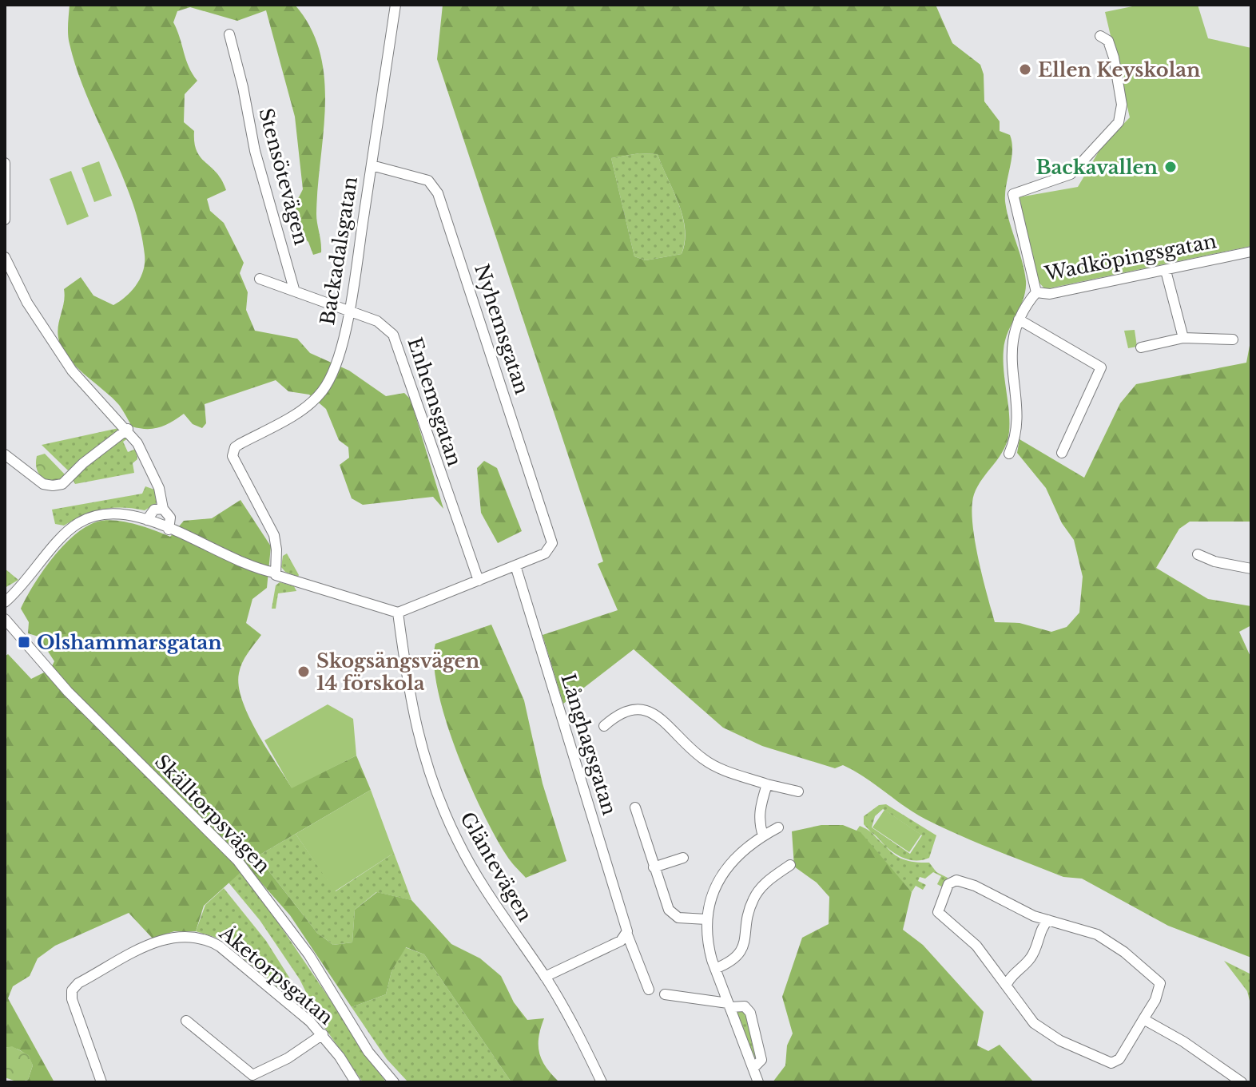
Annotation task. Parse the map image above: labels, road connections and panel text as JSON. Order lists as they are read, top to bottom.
{
  "streets": {
    "street": [
      "Stensötevägen",
      "Backadalsgatan",
      "Wadköpingsgatan",
      "Nyhemsgatan",
      "Enhemsgatan",
      "Långhagsgatan",
      "Skälltorpsvägen",
      "Gläntevägen",
      "Åketorpsgatan"
    ]
  },
  "crossings": [
    ["Stensötevägen", "Enhemsgatan"],
    ["Backadalsgatan", "Nyhemsgatan"],
    ["Backadalsgatan", "Enhemsgatan"],
    ["Nyhemsgatan", "Långhagsgatan"]
  ],
  "places": {
    "other": ["Ellen Keyskolan", "Backavallen", "Skogsängsvägen 14 förskola"],
    "transit": ["Olshammarsgatan"]
  }
}
